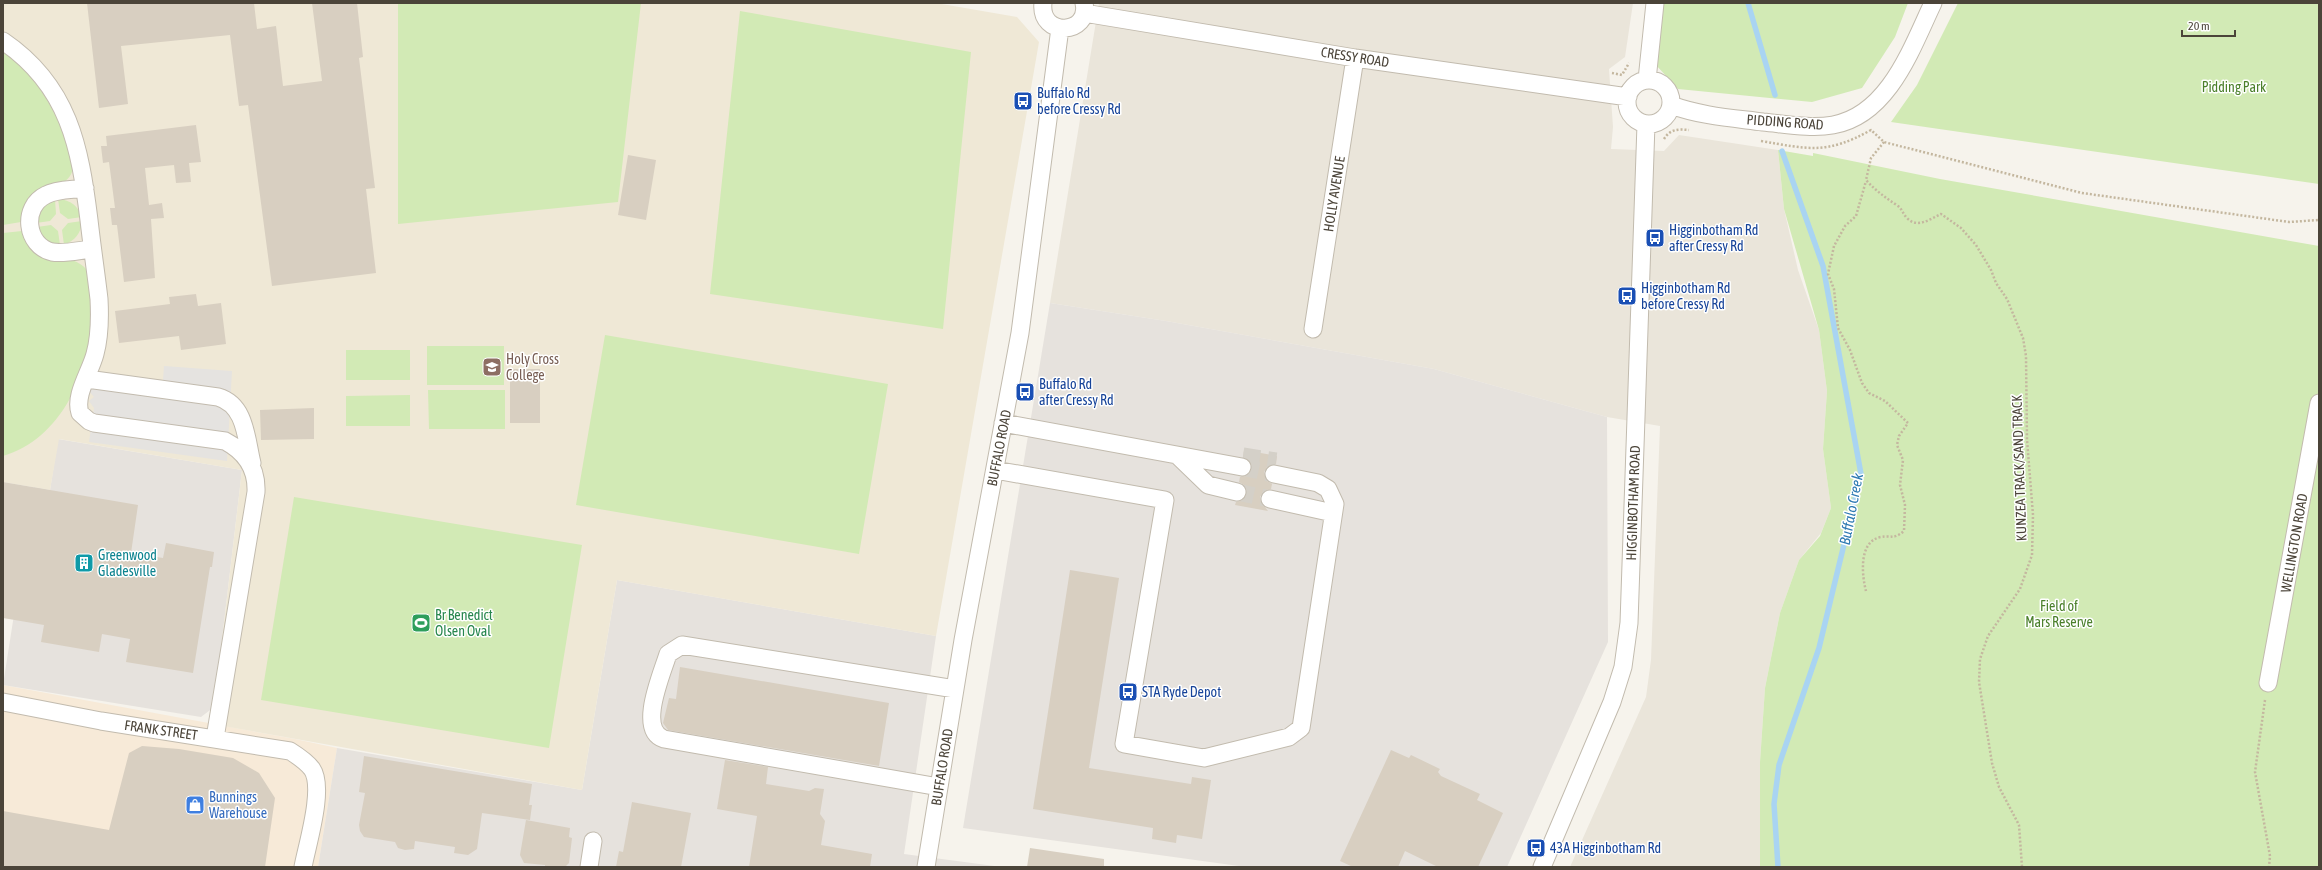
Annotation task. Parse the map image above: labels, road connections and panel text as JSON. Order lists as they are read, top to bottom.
{
  "streets": {
    "street": [
      "CRESSY ROAD",
      "PIDDING ROAD",
      "HOLLY AVENUE",
      "BUFFALO ROAD",
      "HIGGINBOTHAM ROAD",
      "WELLINGTON ROAD",
      "FRANK STREET"
    ],
    "path": ["KUNZEA TRACK/SAND TRACK"]
  },
  "crossings": [
    ["CRESSY ROAD", "PIDDING ROAD"],
    ["CRESSY ROAD", "HOLLY AVENUE"],
    ["CRESSY ROAD", "HIGGINBOTHAM ROAD"],
    ["PIDDING ROAD", "HIGGINBOTHAM ROAD"]
  ],
  "water": ["Buffalo Creek"],
  "parks": ["Pidding Park", "Field of Mars Reserve"],
  "places": {
    "bus stop": [
      "Buffalo Rd before Cressy Rd",
      "Higginbotham Rd after Cressy Rd",
      "Higginbotham Rd before Cressy Rd",
      "Buffalo Rd after Cressy Rd",
      "STA Ryde Depot",
      "43A Higginbotham Rd"
    ],
    "school or university": ["Holy Cross College"],
    "building": ["Greenwood Gladesville"],
    "sports": ["Br Benedict Olsen Oval"],
    "shop": ["Bunnings Warehouse"]
  },
  "scale_bar": "20 m"
}
